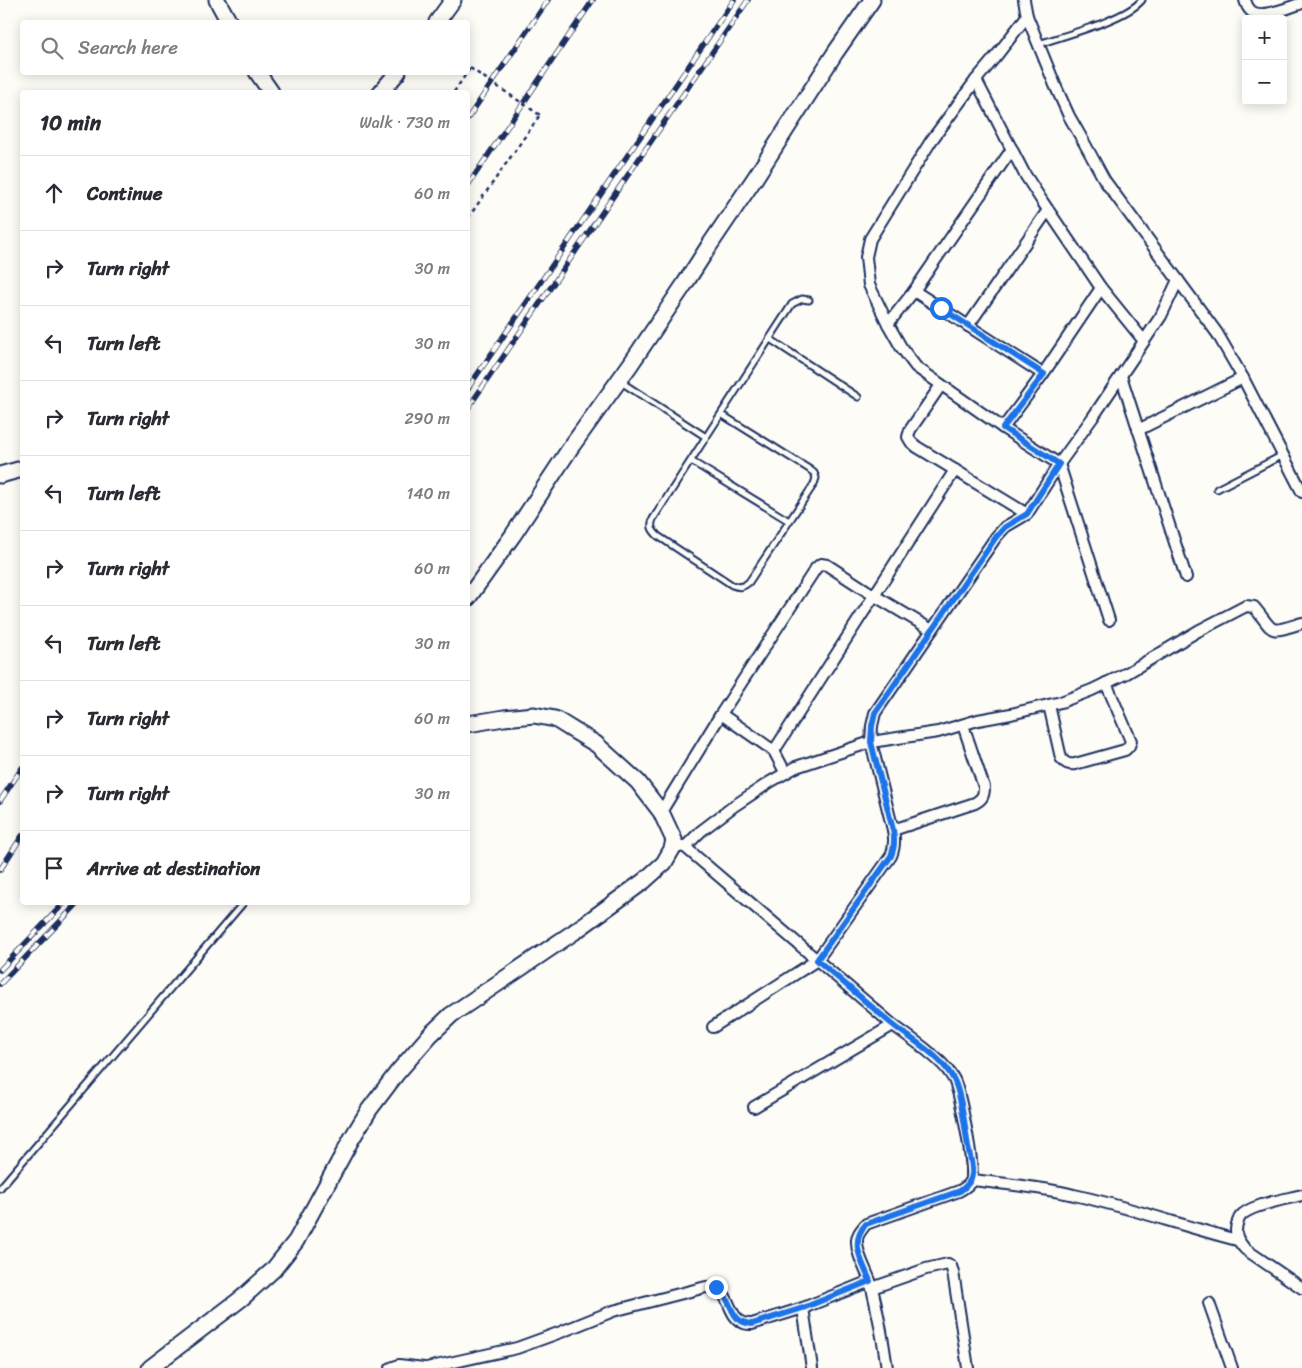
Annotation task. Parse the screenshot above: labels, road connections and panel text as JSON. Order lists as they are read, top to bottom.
{
  "page": {
    "map_buttons": ["+", "−"],
    "search": "Search here",
    "heading": ["10 min", "Walk · 730 m"],
    "list": [
      ["Continue", "60 m"],
      ["Turn right", "30 m"],
      ["Turn left", "30 m"],
      ["Turn right", "290 m"],
      ["Turn left", "140 m"],
      ["Turn right", "60 m"],
      ["Turn left", "30 m"],
      ["Turn right", "60 m"],
      ["Turn right", "30 m"],
      "Arrive at destination"
    ]
  }
}
